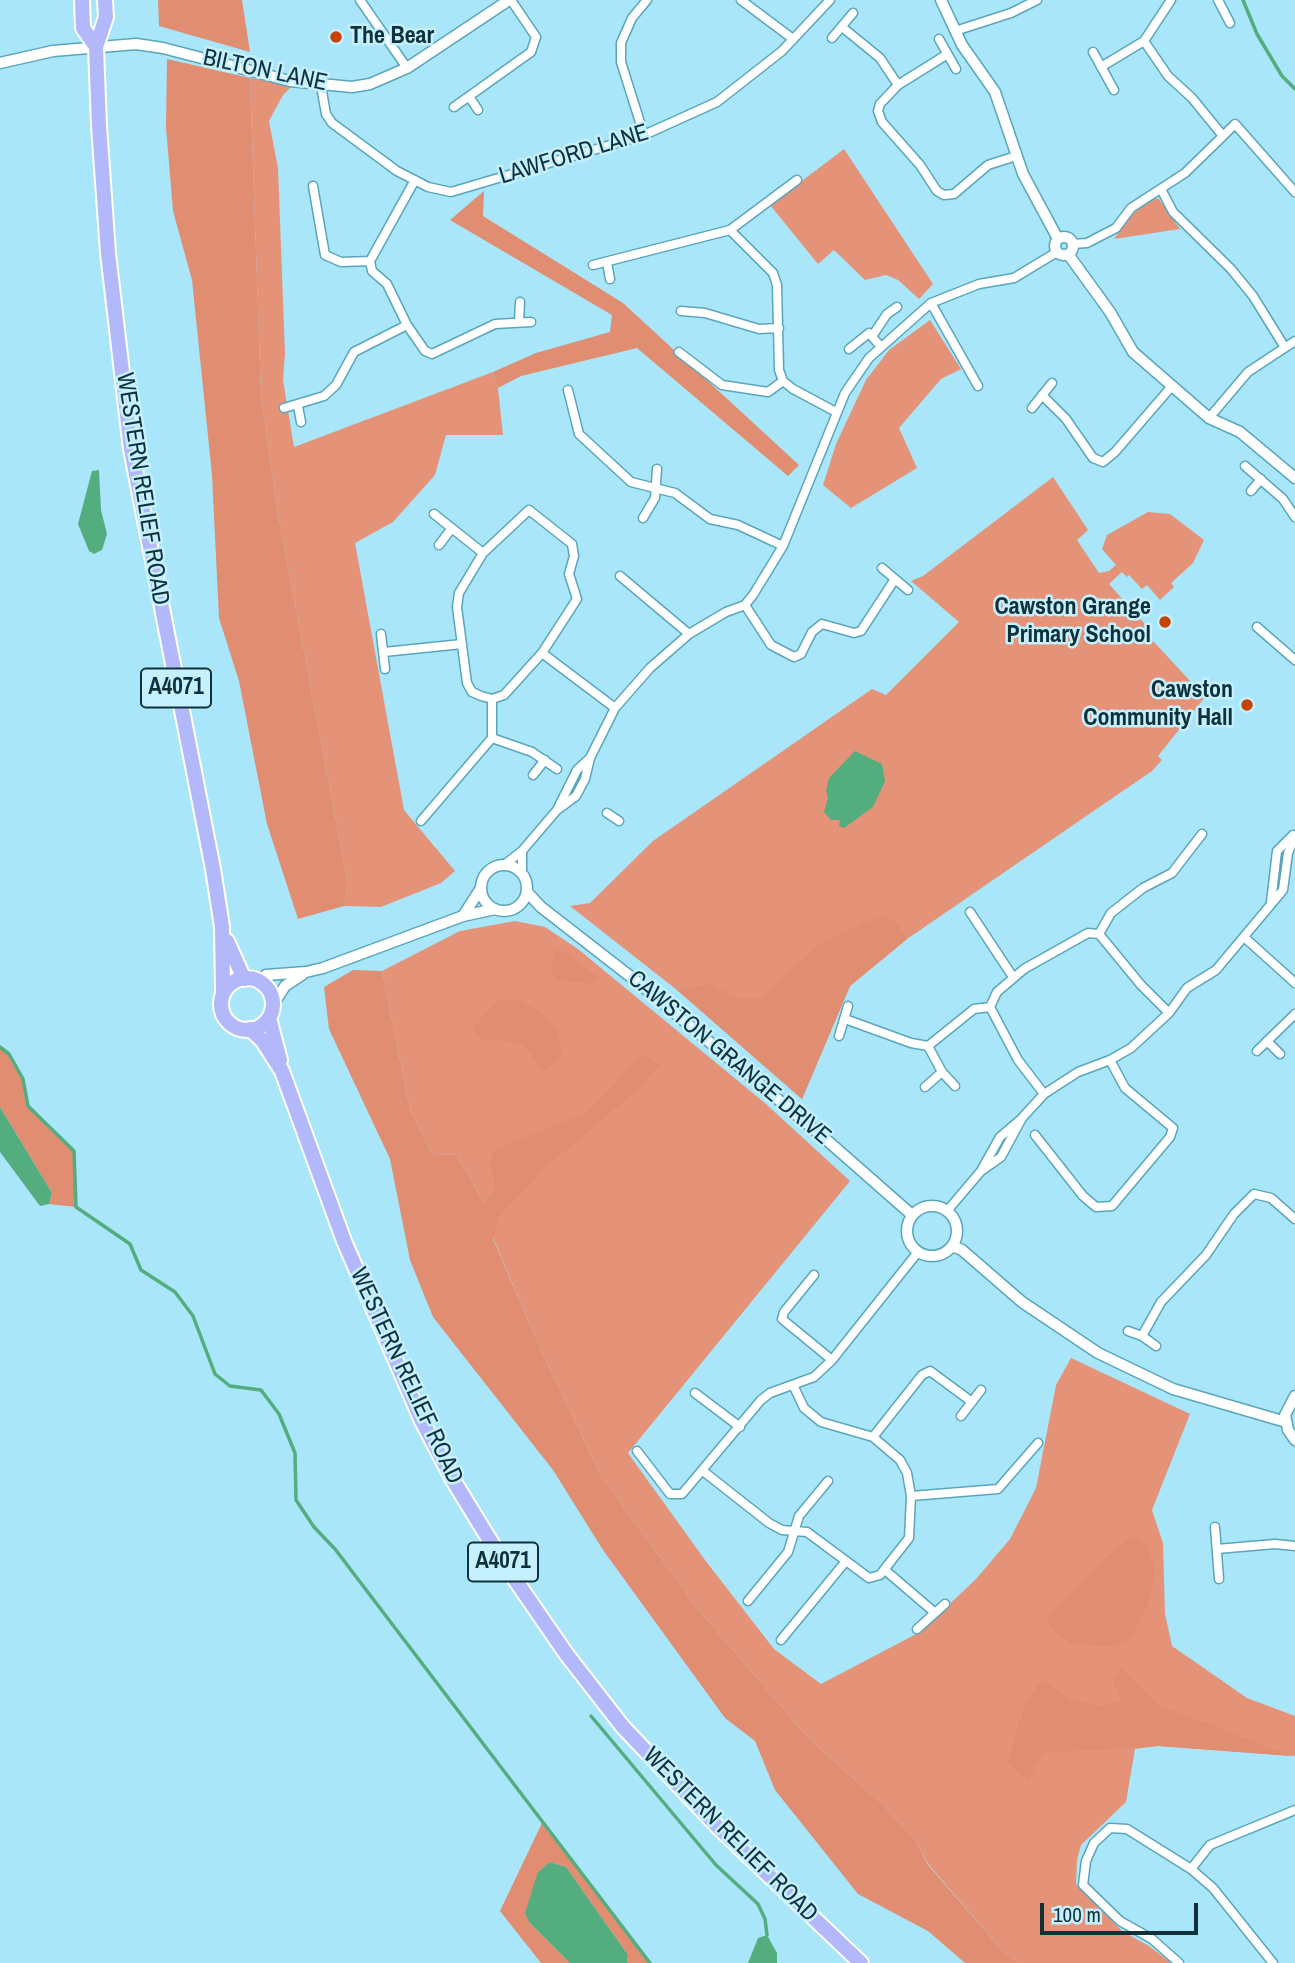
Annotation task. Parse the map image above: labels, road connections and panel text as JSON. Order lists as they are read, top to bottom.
{
  "streets": {
    "highway": ["WESTERN RELIEF ROAD", "A4071"],
    "street": ["BILTON LANE", "LAWFORD LANE", "CAWSTON GRANGE DRIVE"]
  },
  "crossings": [
    ["BILTON LANE", "LAWFORD LANE"],
    ["BILTON LANE", "WESTERN RELIEF ROAD"],
    ["WESTERN RELIEF ROAD", "A4071"]
  ],
  "places": ["The Bear", "Cawston Grange Primary School", "Cawston Community Hall"],
  "scale_bar": "100 m"
}
